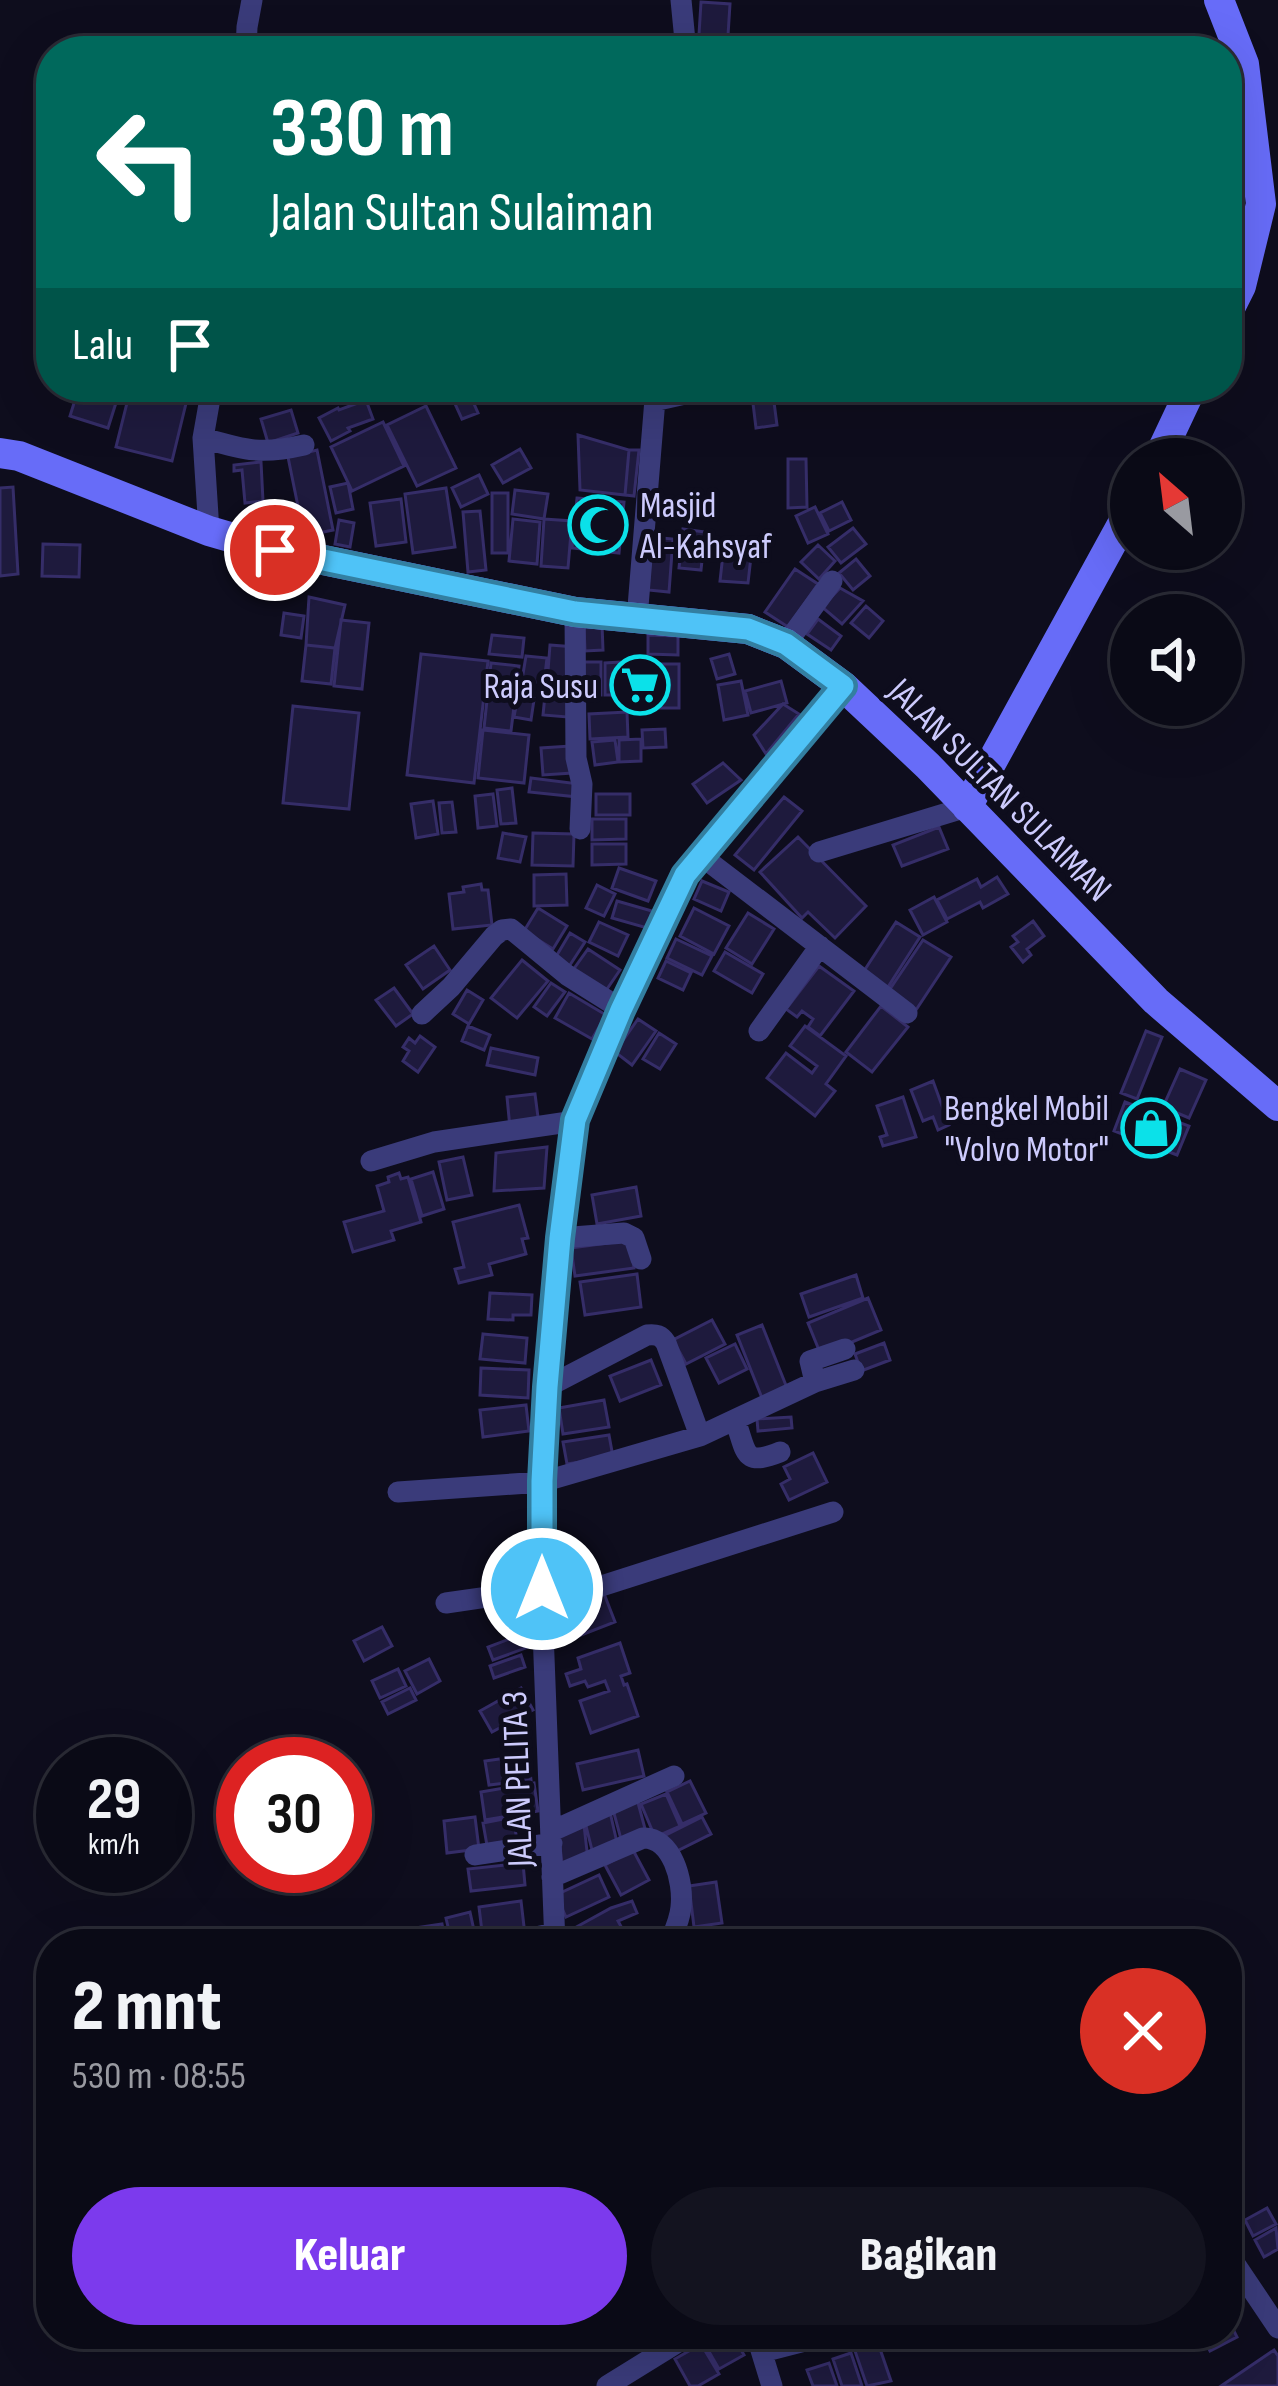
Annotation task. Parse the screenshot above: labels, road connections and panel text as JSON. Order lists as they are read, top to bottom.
{
  "streets": {
    "main road": ["JALAN SULTAN SULAIMAN"],
    "street": ["JALAN PELITA 3"]
  },
  "crossings": [
    ["JALAN SULTAN SULAIMAN", "JALAN PELITA 3"]
  ],
  "places": {
    "mosque": ["Masjid Al-Kahsyaf"],
    "supermarket": ["Raja Susu"],
    "shop": ["Bengkel Mobil \"Volvo Motor\""]
  },
  "north": "top left",
  "page": {
    "turn": ["330 m", "Jalan Sultan Sulaiman"],
    "then": "Lalu",
    "speed": "29 km/h",
    "limit": "30",
    "heading": ["2 mnt", "530 m · 08:55"],
    "buttons": ["Keluar", "Bagikan"]
  }
}
